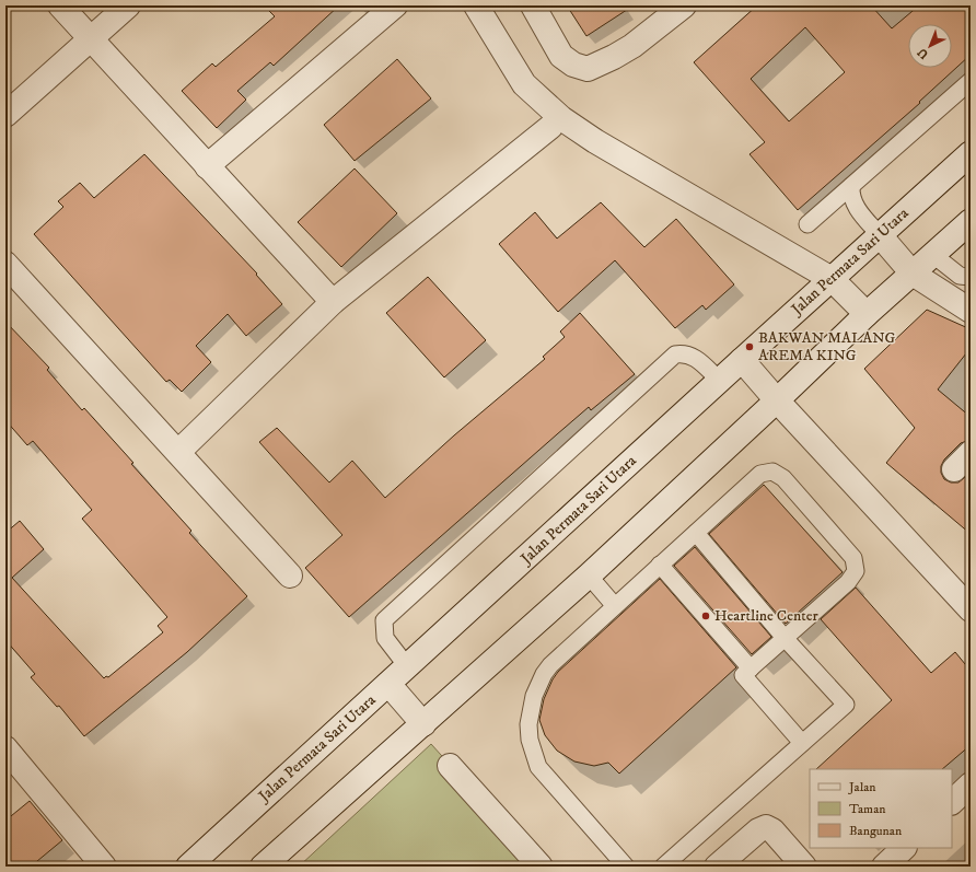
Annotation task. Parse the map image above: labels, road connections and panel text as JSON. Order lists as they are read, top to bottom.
{
  "streets": {
    "street": ["Jalan Permata Sari Utara"]
  },
  "places": ["BAKWAN MALANG AREMA KING", "Heartline Center"],
  "legend": ["Jalan", "Taman", "Bangunan"],
  "north": "bottom left"
}
